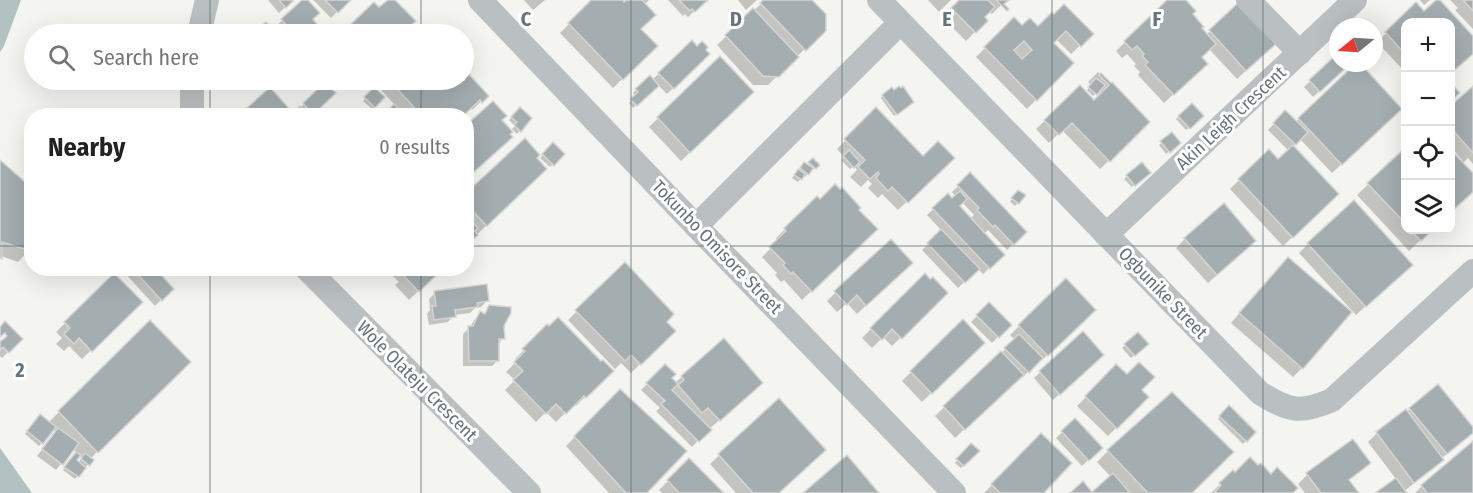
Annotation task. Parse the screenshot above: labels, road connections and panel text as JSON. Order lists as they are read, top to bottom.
{
  "streets": {
    "street": [
      "Akin Leigh Crescent",
      "Tokunbo Omisore Street",
      "Ogbunike Street",
      "Wole Olateju Crescent"
    ]
  },
  "crossings": [
    ["Akin Leigh Crescent", "Ogbunike Street"]
  ],
  "north": "left",
  "page": {
    "map_buttons": ["+", "−"],
    "search": "Search here",
    "heading": ["Nearby", "0 results"]
  },
  "grid": {
    "columns": [
      "C",
      "D",
      "E",
      "F"
    ],
    "rows": ["2"]
  }
}
